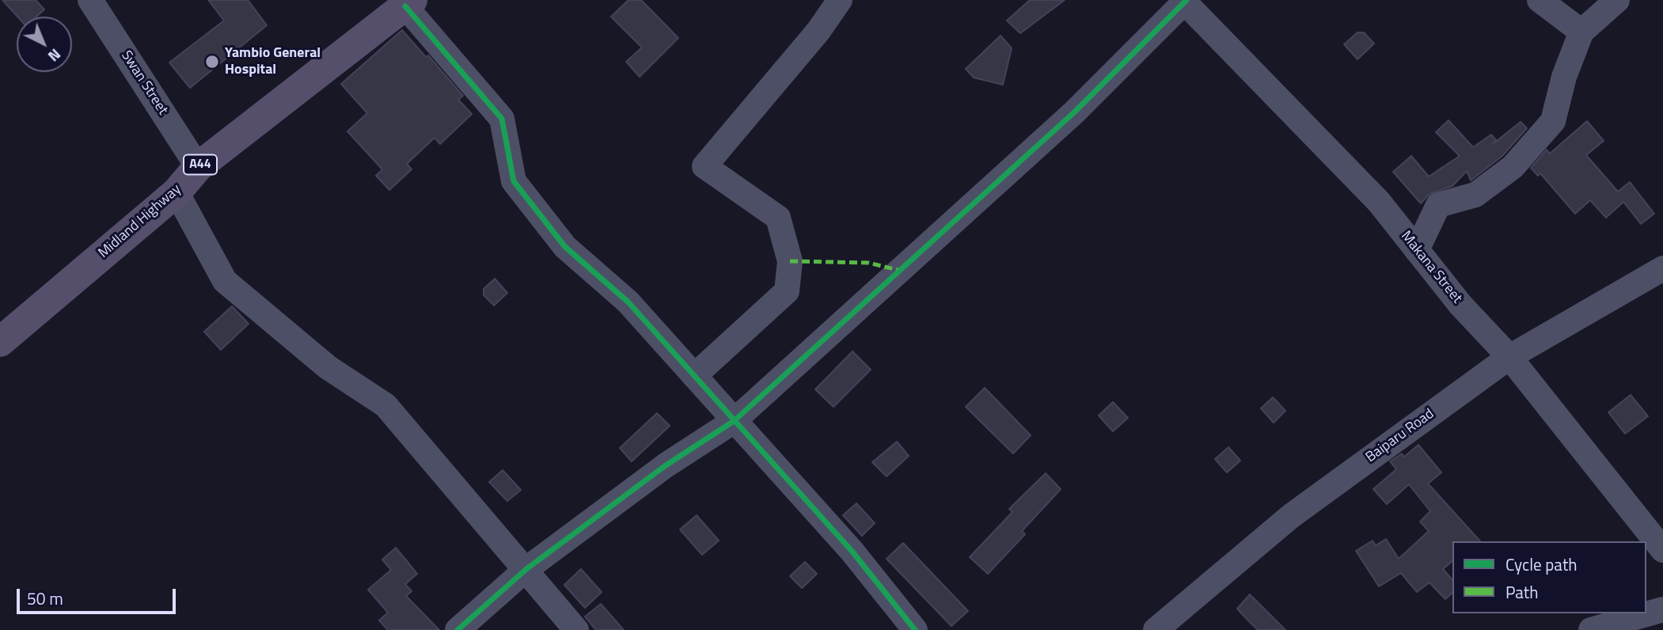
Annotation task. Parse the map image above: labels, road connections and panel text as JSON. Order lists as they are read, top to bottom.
{
  "streets": {
    "main road": ["A44", "Midland Highway"],
    "street": ["Swan Street", "Makana Street", "Baiparu Road"]
  },
  "crossings": [
    ["Swan Street", "Midland Highway"],
    ["Makana Street", "Baiparu Road"]
  ],
  "places": ["Yambio General Hospital"],
  "legend": ["Cycle path", "Path"],
  "scale_bar": "50 m",
  "north": "bottom right"
}
